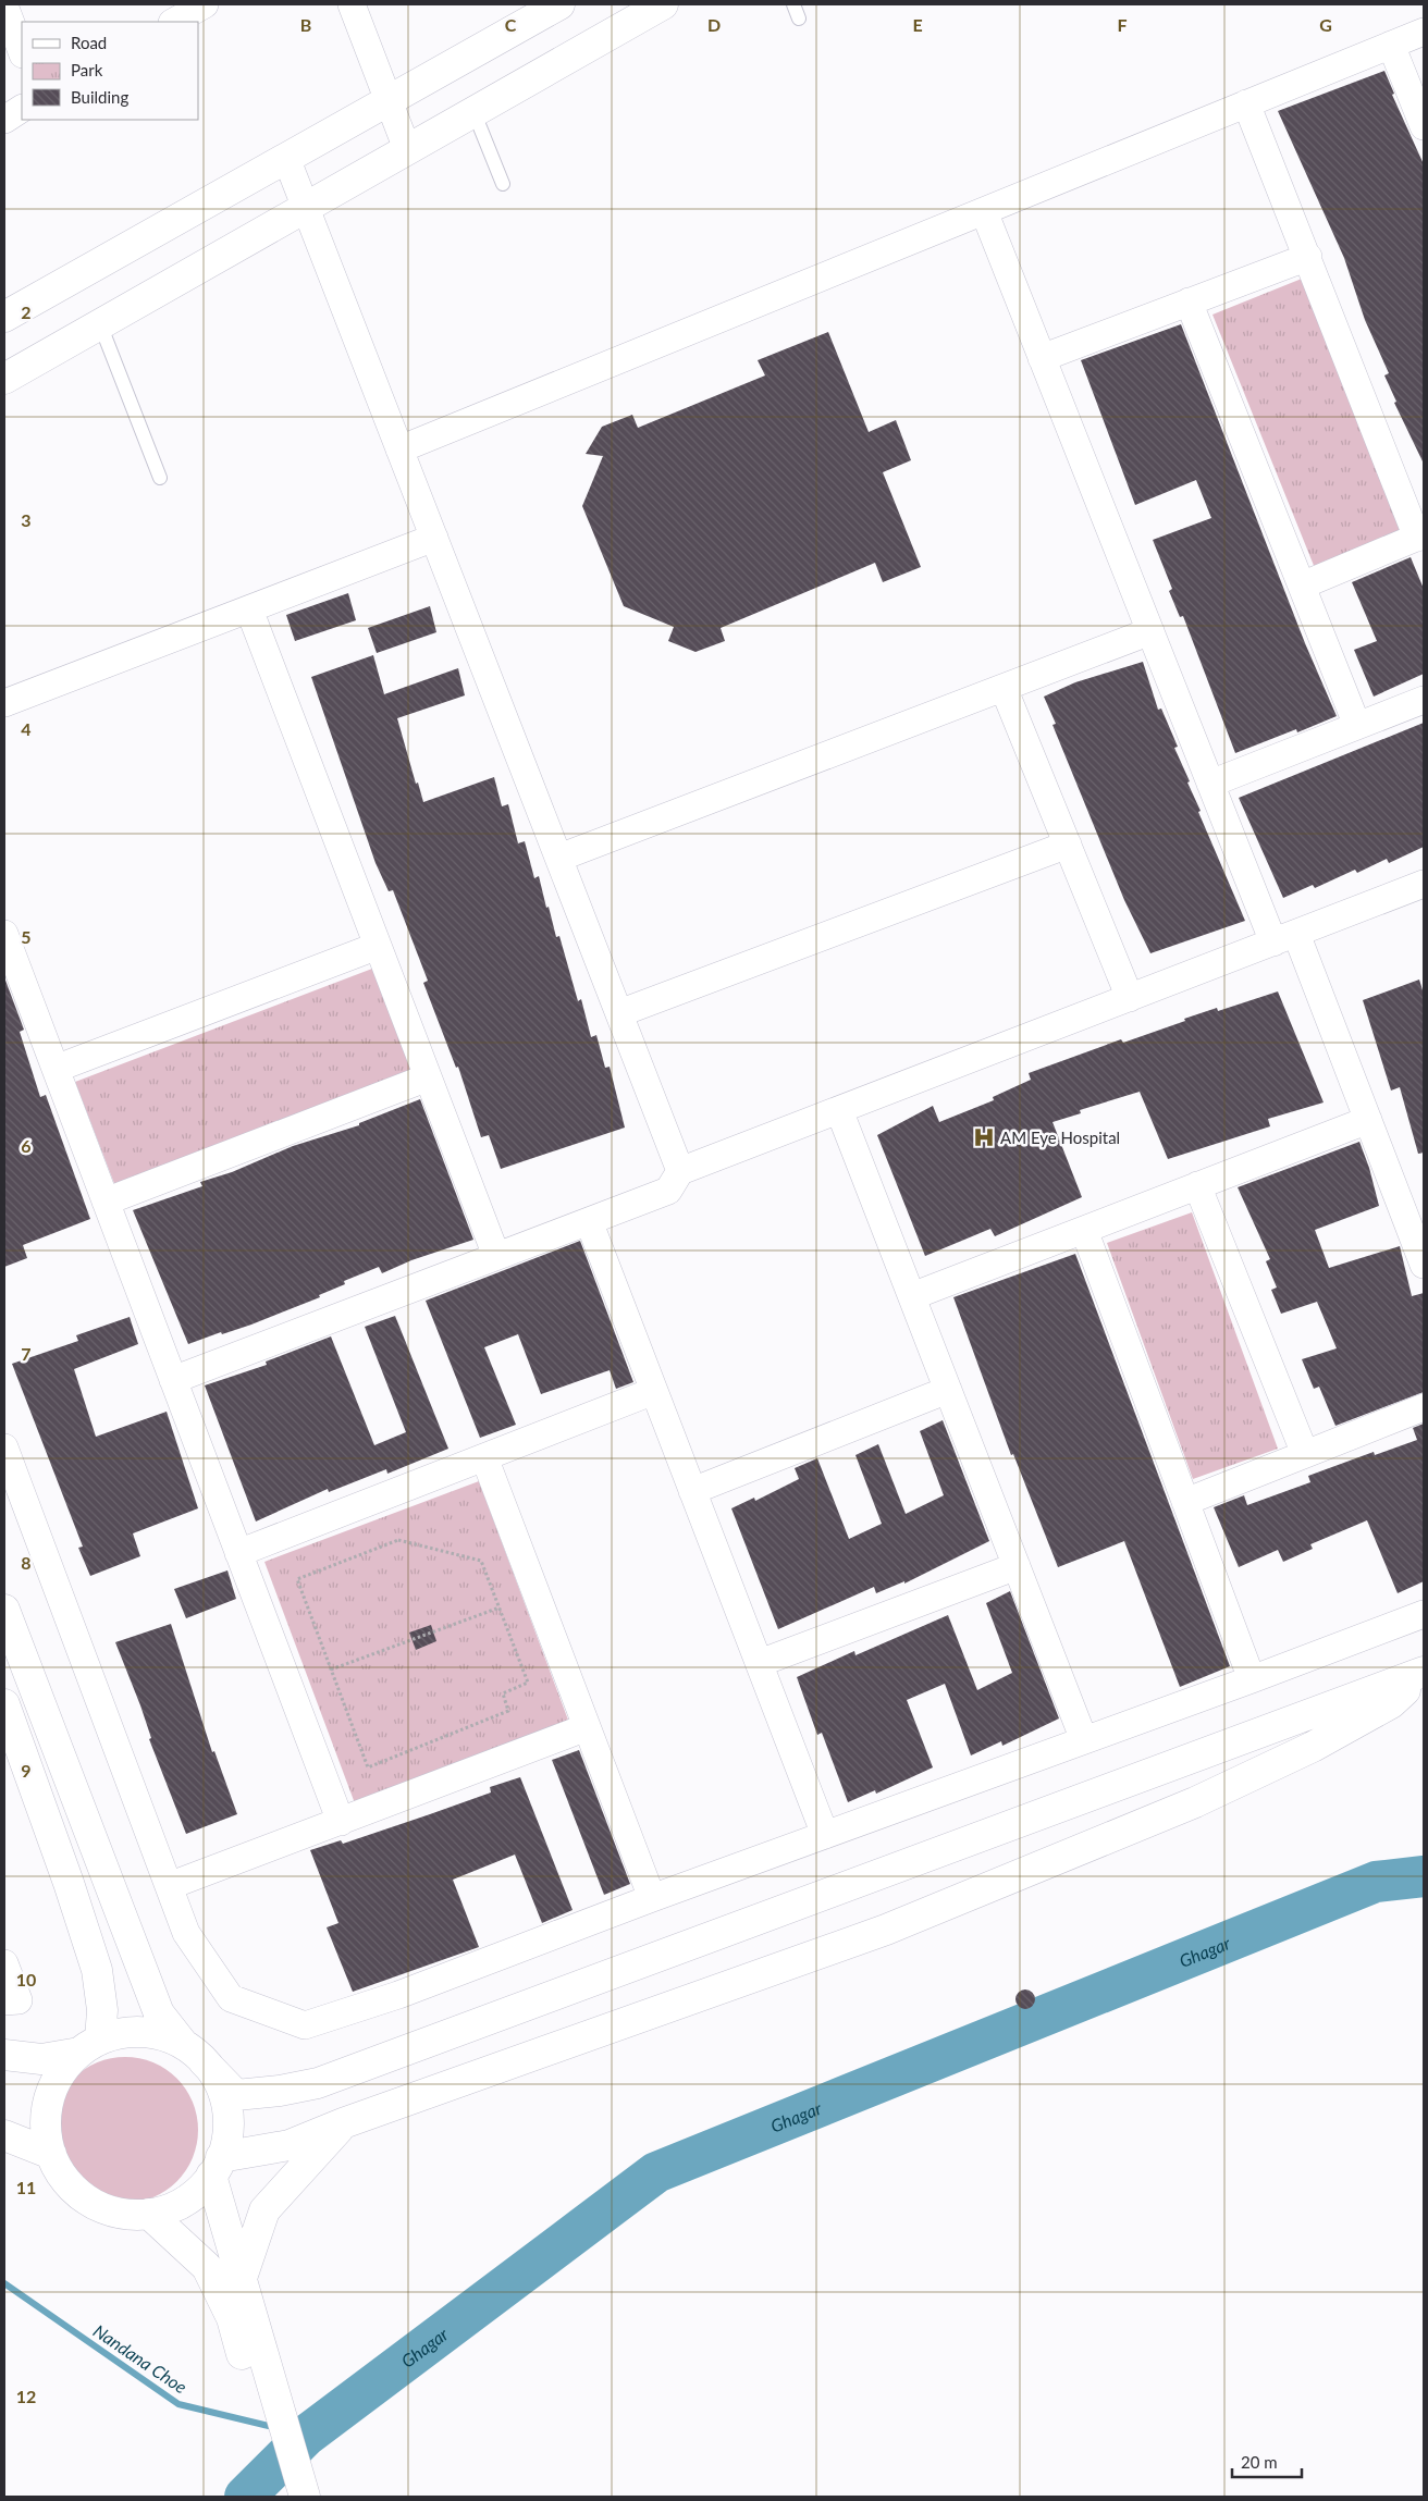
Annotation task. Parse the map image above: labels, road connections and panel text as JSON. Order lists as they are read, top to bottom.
{
  "water": ["Ghagar", "Nandana Choe"],
  "places": {
    "hospital": ["AM Eye Hospital"]
  },
  "legend": ["Road", "Park", "Building"],
  "scale_bar": "20 m",
  "grid": {
    "columns": [
      "B",
      "C",
      "D",
      "E",
      "F",
      "G"
    ],
    "rows": [
      "2",
      "3",
      "4",
      "5",
      "6",
      "7",
      "8",
      "9",
      "10",
      "11",
      "12"
    ]
  }
}
